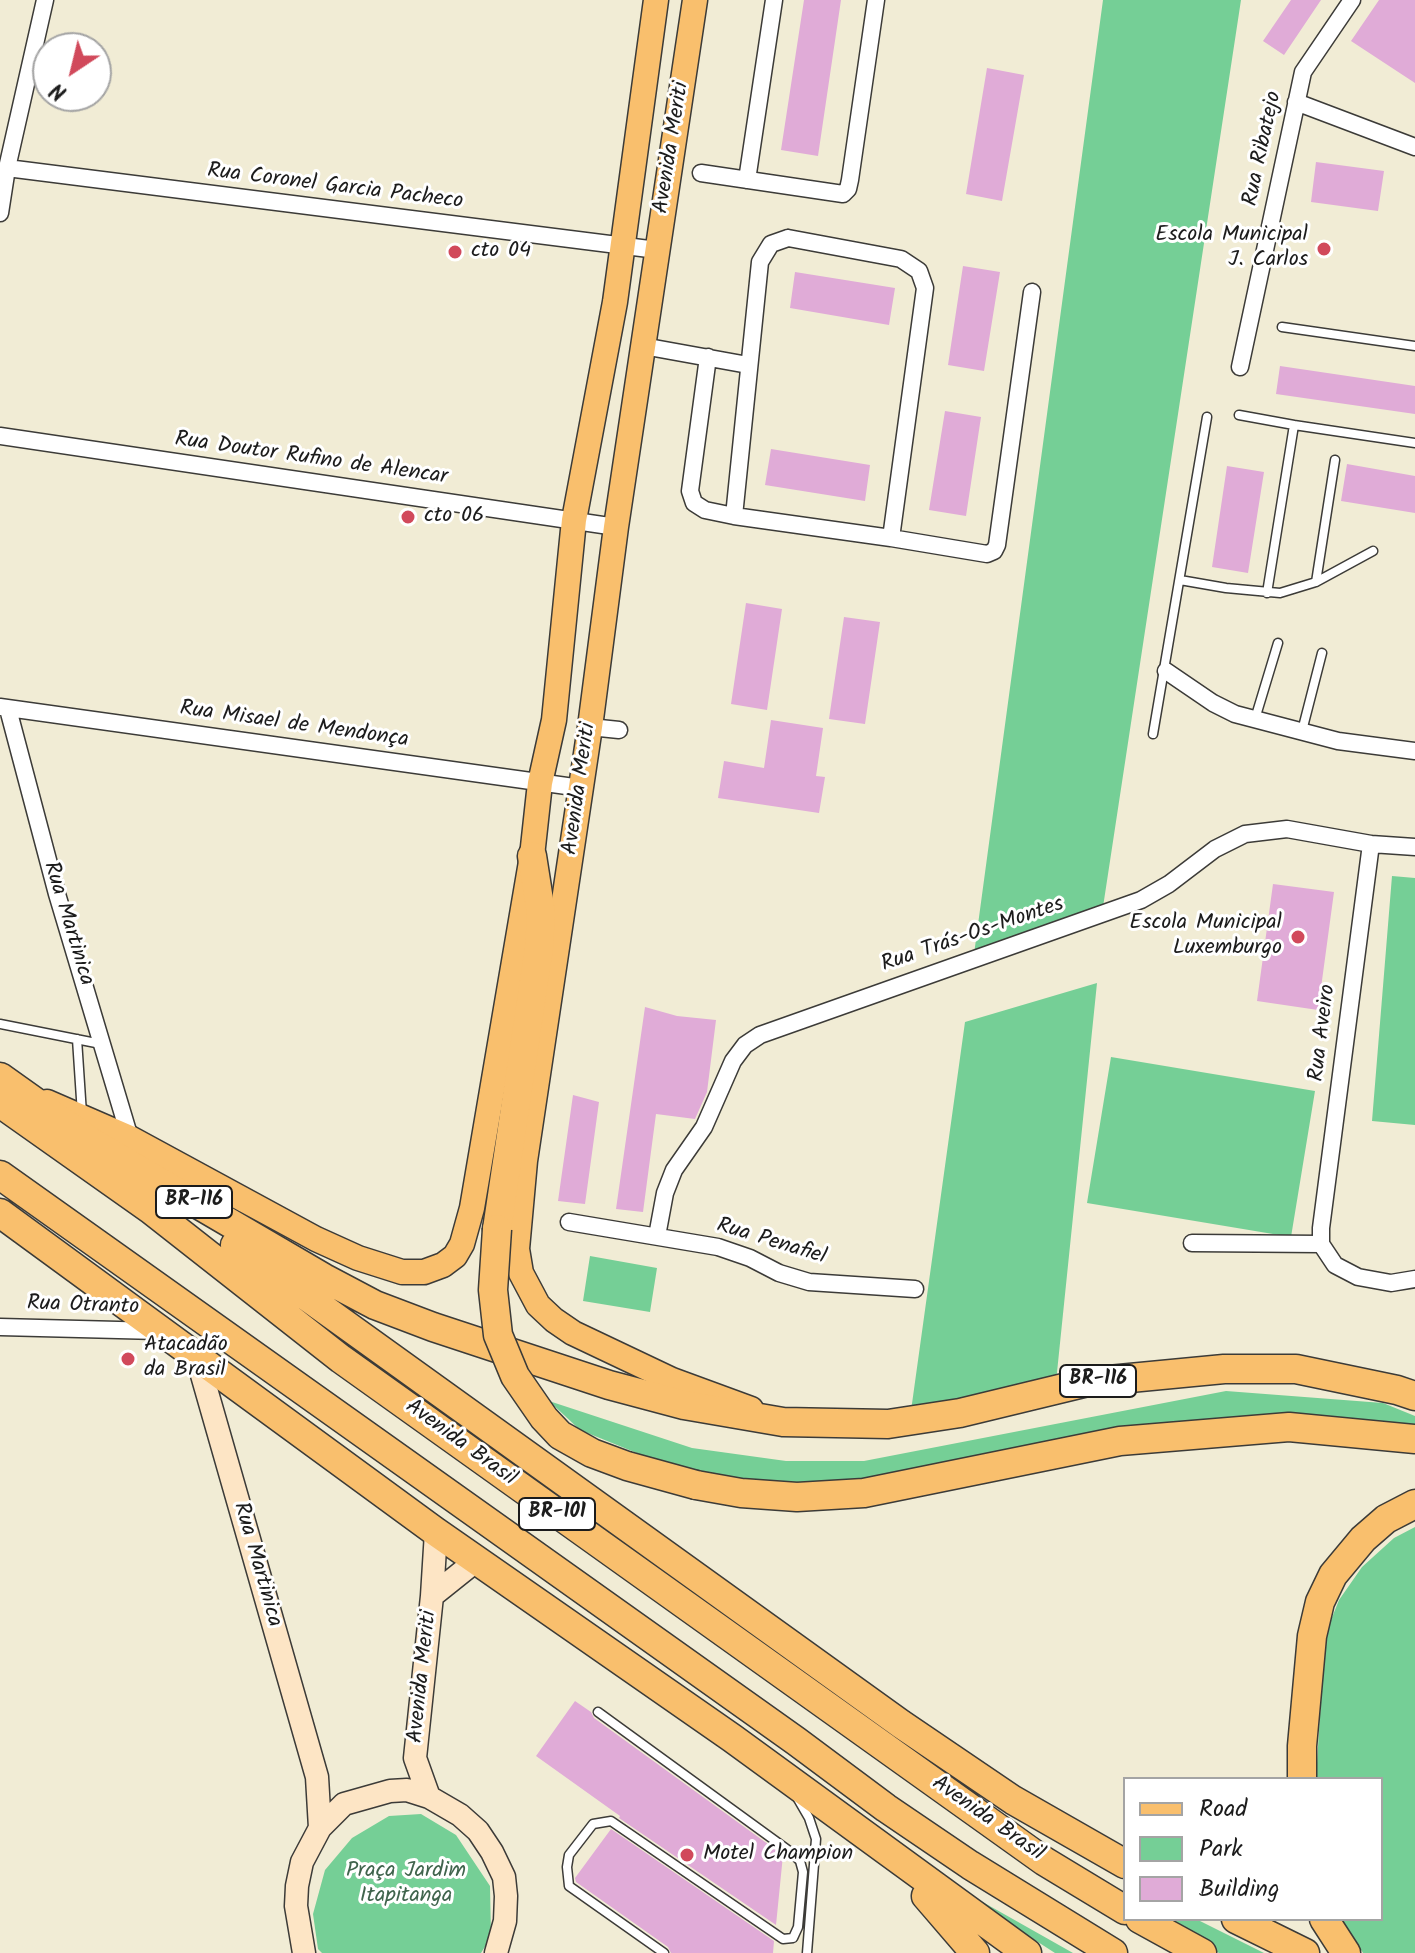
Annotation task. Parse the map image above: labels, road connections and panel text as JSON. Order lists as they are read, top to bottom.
{
  "streets": {
    "highway": ["BR-116", "Avenida Brasil", "BR-101"],
    "main road": ["Avenida Meriti"],
    "street": [
      "Rua Ribatejo",
      "Rua Coronel Garcia Pacheco",
      "Rua Doutor Rufino de Alencar",
      "Rua Misael de Mendonça",
      "Rua Martinica",
      "Rua Trás-Os-Montes",
      "Rua Aveiro",
      "Rua Penafiel",
      "Rua Otranto"
    ]
  },
  "crossings": [
    ["Avenida Meriti", "Rua Coronel Garcia Pacheco"],
    ["Avenida Meriti", "Rua Doutor Rufino de Alencar"],
    ["Avenida Meriti", "Rua Misael de Mendonça"],
    ["Avenida Meriti", "BR-116"],
    ["Avenida Meriti", "Avenida Brasil"],
    ["Avenida Meriti", "BR-101"],
    ["Rua Misael de Mendonça", "Rua Martinica"],
    ["Rua Martinica", "Avenida Brasil"],
    ["Rua Trás-Os-Montes", "Rua Aveiro"],
    ["Rua Trás-Os-Montes", "Rua Penafiel"],
    ["BR-116", "Avenida Brasil"],
    ["Avenida Brasil", "BR-101"]
  ],
  "parks": ["Praça Jardim Itapitanga"],
  "places": [
    "Escola Municipal J. Carlos",
    "cto 04",
    "cto 06",
    "Escola Municipal Luxemburgo",
    "Atacadão da Brasil",
    "Motel Champion"
  ],
  "legend": ["Road", "Park", "Building"],
  "north": "bottom left"
}
